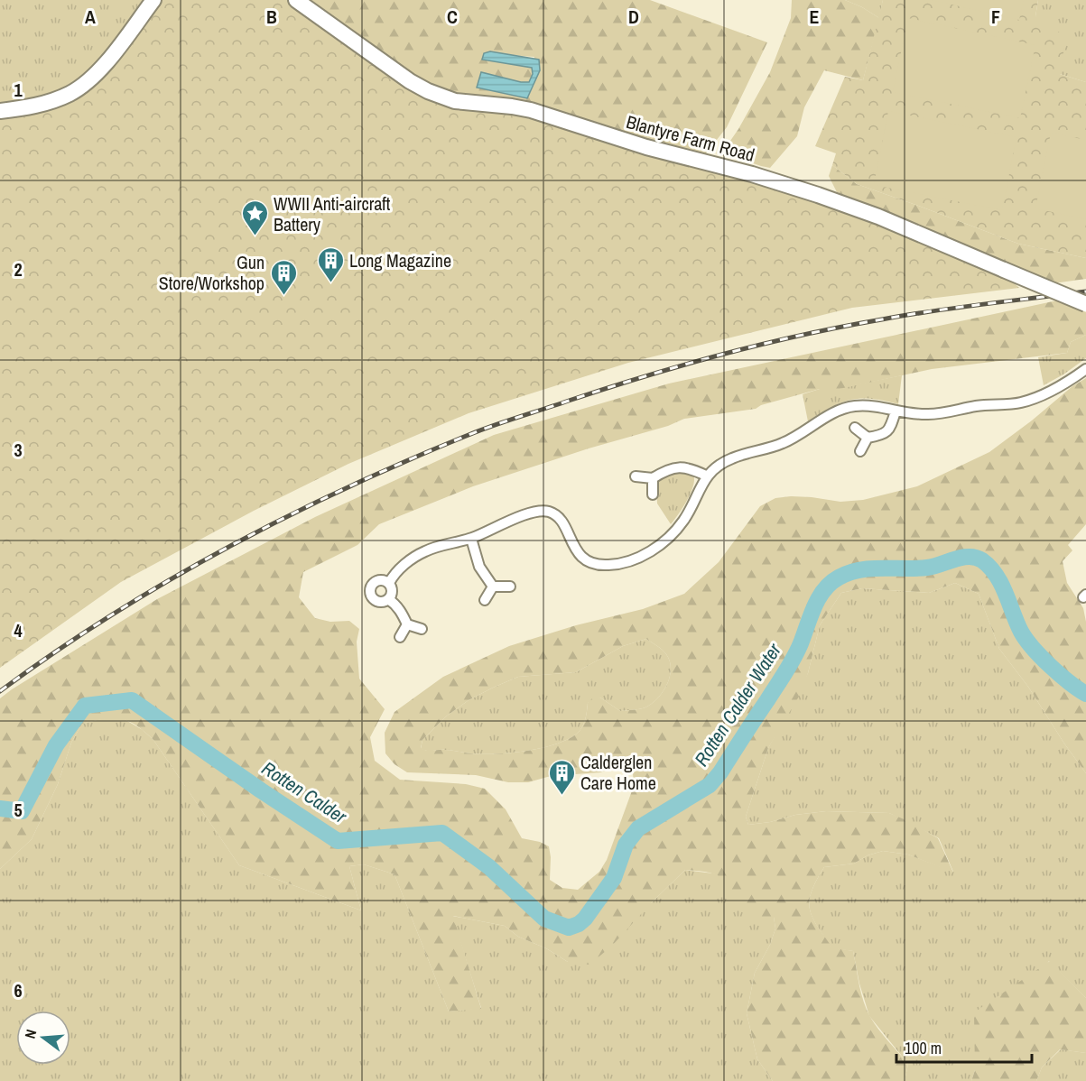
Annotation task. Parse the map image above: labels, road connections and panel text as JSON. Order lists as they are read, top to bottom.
{
  "streets": {
    "main road": ["Blantyre Farm Road"]
  },
  "water": ["Rotten Calder Water", "Rotten Calder"],
  "places": {
    "place": ["WWII Anti-aircraft Battery"],
    "building": ["Long Magazine", "Gun Store/Workshop", "Calderglen Care Home"]
  },
  "scale_bar": "100 m",
  "north": "left",
  "grid": {
    "columns": [
      "A",
      "B",
      "C",
      "D",
      "E",
      "F"
    ],
    "rows": [
      "1",
      "2",
      "3",
      "4",
      "5",
      "6"
    ]
  }
}
